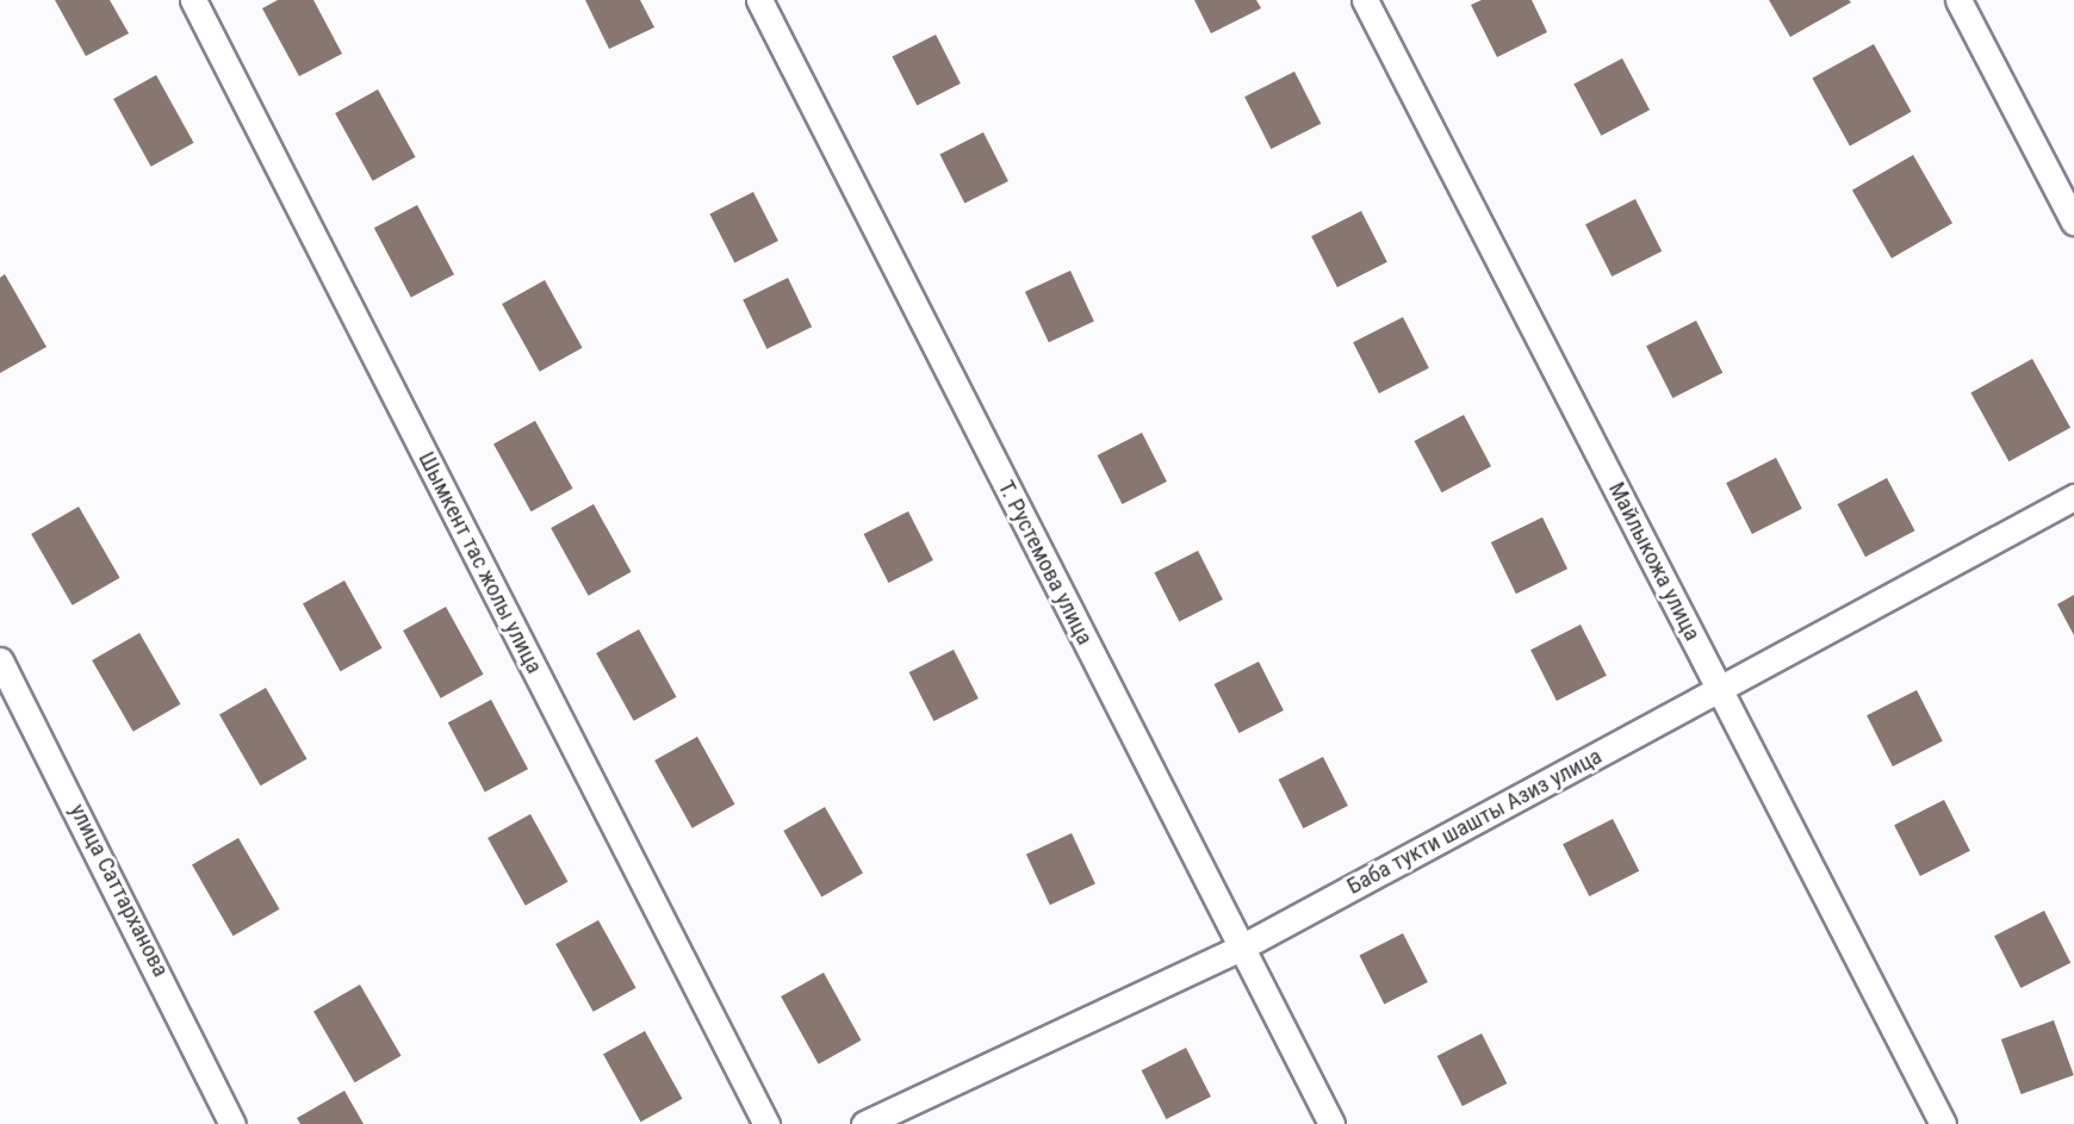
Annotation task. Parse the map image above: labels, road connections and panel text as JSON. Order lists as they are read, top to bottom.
{
  "streets": {
    "street": [
      "Майлыкожа улица",
      "Шымкент тас жолы улица",
      "Т. Рустемова улица",
      "Баба тукти шашты Азиз улица",
      "улица Саттарханова"
    ]
  },
  "crossings": [
    ["Майлыкожа улица", "Баба тукти шашты Азиз улица"],
    ["Т. Рустемова улица", "Баба тукти шашты Азиз улица"]
  ]
}
